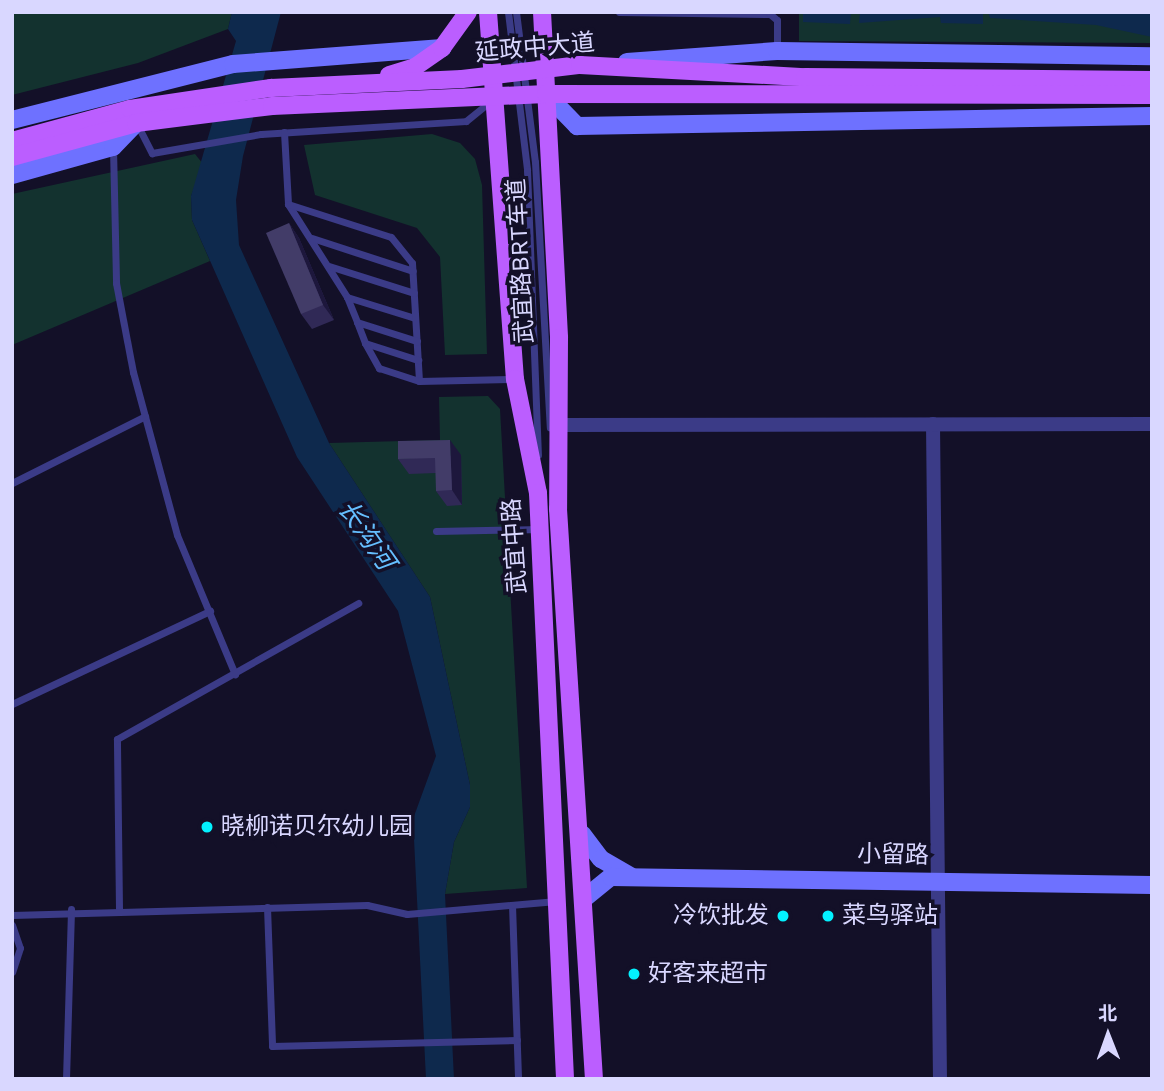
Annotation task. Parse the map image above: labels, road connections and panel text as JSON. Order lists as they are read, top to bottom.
{
  "streets": {
    "main road": ["延政中大道", "武宜中路"],
    "street": ["小留路"],
    "lane": ["武宜路BRT车道"]
  },
  "crossings": [
    ["延政中大道", "武宜路BRT车道"],
    ["延政中大道", "武宜中路"],
    ["武宜路BRT车道", "武宜中路"],
    ["武宜中路", "小留路"]
  ],
  "water": ["长沟河"],
  "places": [
    "晓柳诺贝尔幼儿园",
    "冷饮批发",
    "菜鸟驿站",
    "好客来超市"
  ],
  "north": "top"
}
